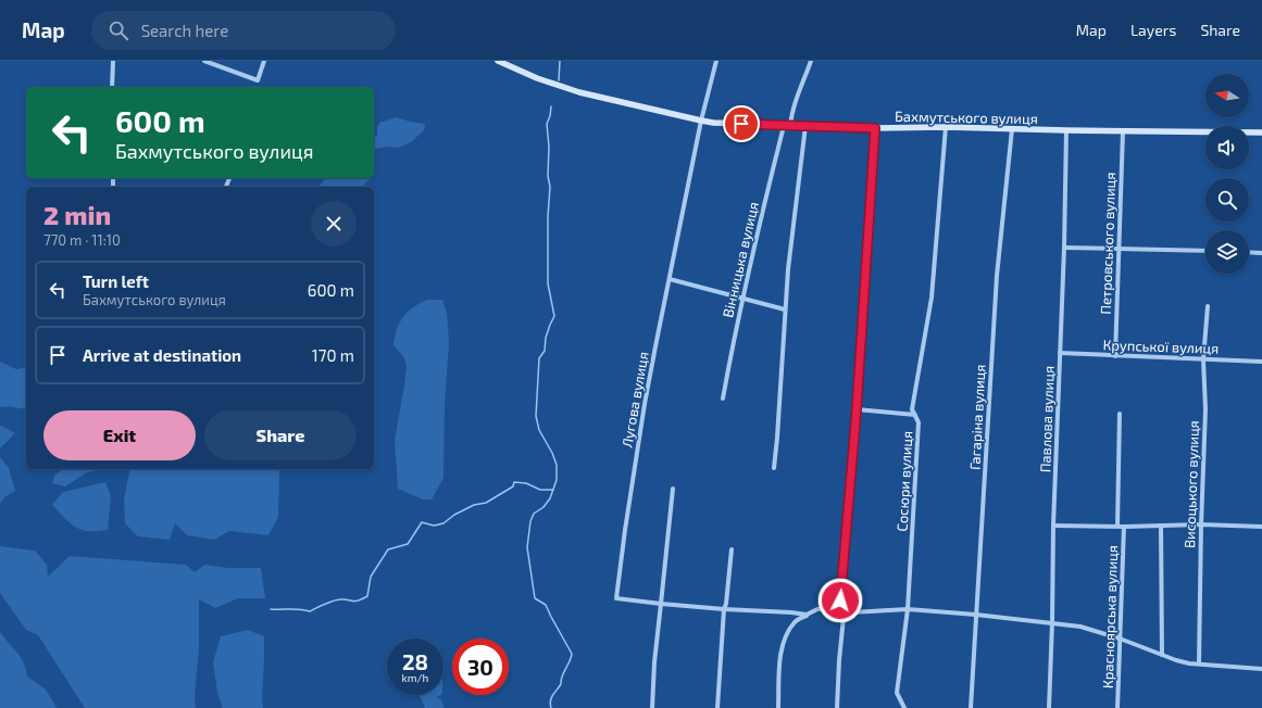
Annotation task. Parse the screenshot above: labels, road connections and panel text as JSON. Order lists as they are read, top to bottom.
{
  "streets": {
    "main road": ["Бахмутського вулиця"],
    "street": [
      "Петровського вулиця",
      "Вінницька вулиця",
      "Крупської вулиця",
      "Лугова вулиця",
      "Гагаріна вулиця",
      "Павлова вулиця",
      "Сосюри вулиця",
      "Висоцького вулиця",
      "Красноярська вулиця"
    ]
  },
  "crossings": [
    ["Бахмутського вулиця", "Петровського вулиця"],
    ["Бахмутського вулиця", "Вінницька вулиця"],
    ["Бахмутського вулиця", "Лугова вулиця"],
    ["Бахмутського вулиця", "Гагаріна вулиця"],
    ["Бахмутського вулиця", "Павлова вулиця"],
    ["Бахмутського вулиця", "Сосюри вулиця"],
    ["Петровського вулиця", "Крупської вулиця"],
    ["Крупської вулиця", "Павлова вулиця"],
    ["Крупської вулиця", "Висоцького вулиця"]
  ],
  "north": "left",
  "page": {
    "header": "Map",
    "search": "Search here",
    "nav": ["Map", "Layers", "Share"],
    "turn": ["600 m", "Бахмутського вулиця"],
    "heading": ["2 min", "770 m · 11:10"],
    "list": [
      {
        "name": "Turn left",
        "note": "Бахмутського вулиця",
        "value": "600 m"
      },
      {
        "name": "Arrive at destination",
        "value": "170 m"
      }
    ],
    "buttons": ["Exit", "Share"],
    "speed": "28 km/h",
    "limit": "30"
  }
}
